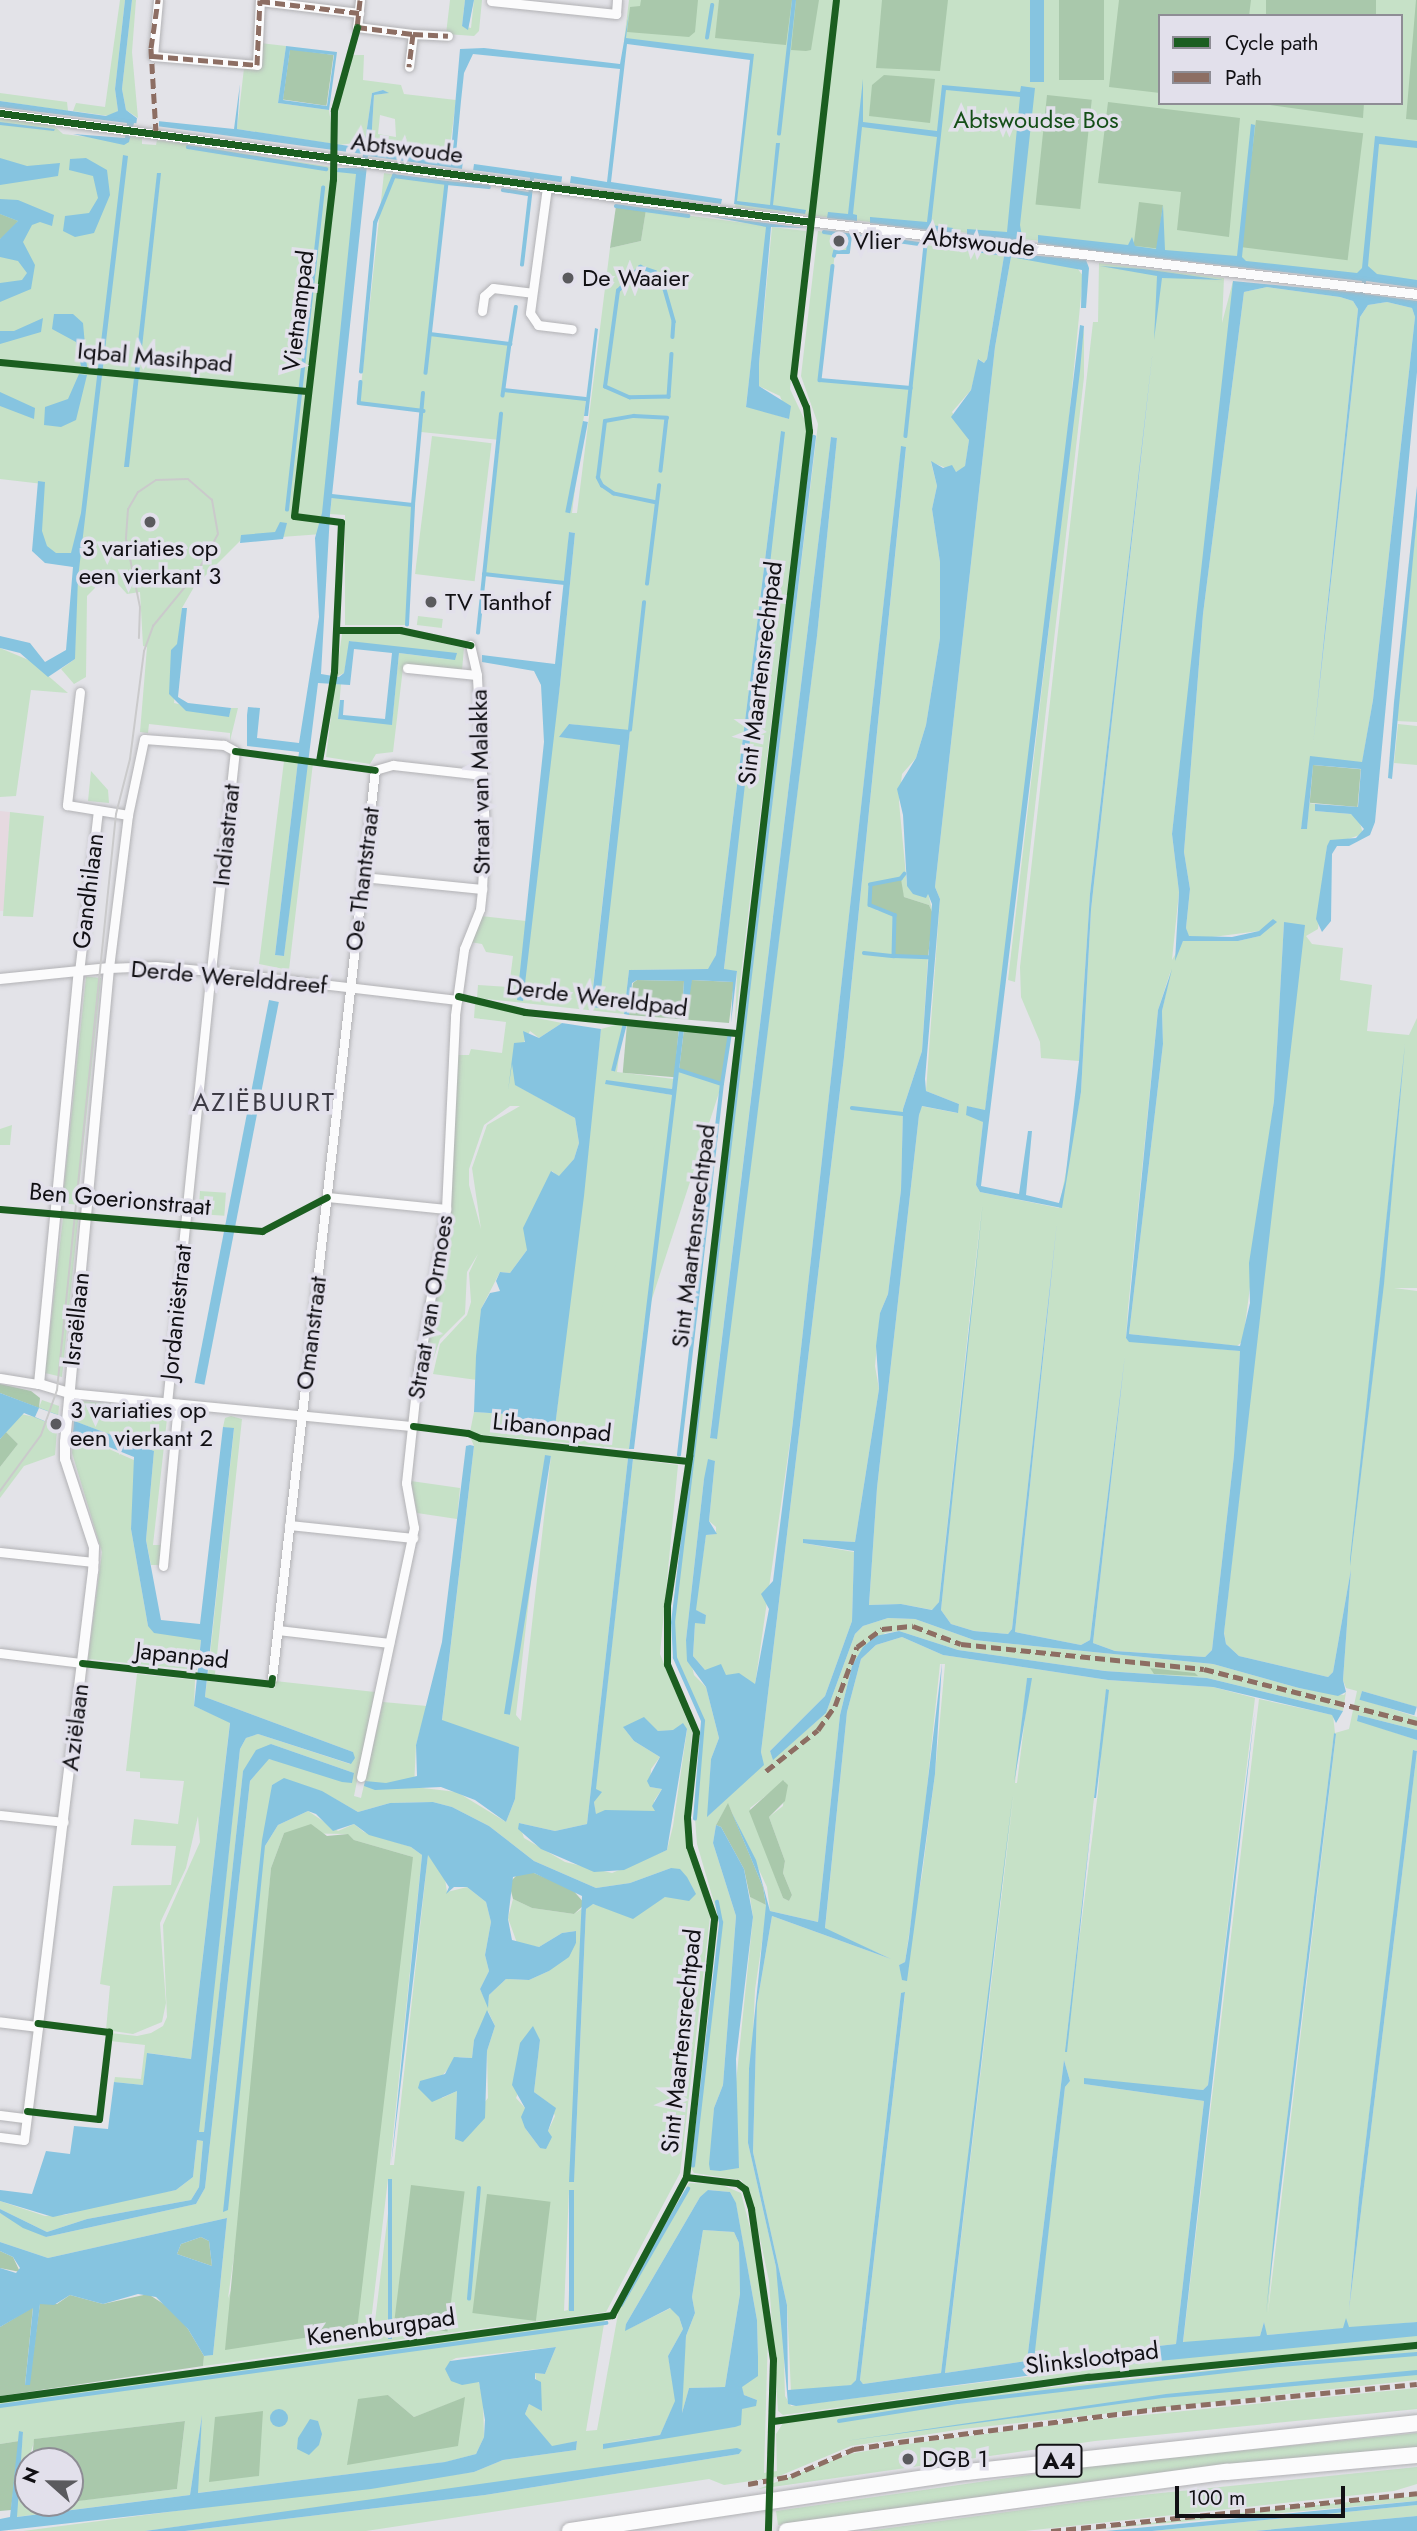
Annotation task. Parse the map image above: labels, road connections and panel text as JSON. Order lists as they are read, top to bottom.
{
  "streets": {
    "highway": ["A4"],
    "street": [
      "Abtswoude",
      "Straat van Malakka",
      "Indiastraat",
      "Oe Thantstraat",
      "Gandhilaan",
      "Derde Werelddreef",
      "Straat van Ormoes",
      "Jordaniëstraat",
      "Israëllaan",
      "Omanstraat",
      "Aziëlaan"
    ],
    "cycle path": [
      "Vietnampad",
      "Iqbal Masihpad",
      "Sint Maartensrechtpad",
      "Derde Wereldpad",
      "Ben Goerionstraat",
      "Libanonpad",
      "Japanpad",
      "Slinkslootpad"
    ]
  },
  "crossings": [
    ["Straat van Malakka", "Oe Thantstraat"],
    ["Straat van Malakka", "Derde Werelddreef"],
    ["Straat van Malakka", "Straat van Ormoes"],
    ["Indiastraat", "Gandhilaan"],
    ["Indiastraat", "Derde Werelddreef"],
    ["Indiastraat", "Jordaniëstraat"],
    ["Oe Thantstraat", "Derde Werelddreef"],
    ["Oe Thantstraat", "Omanstraat"],
    ["Gandhilaan", "Derde Werelddreef"],
    ["Gandhilaan", "Israëllaan"],
    ["Derde Werelddreef", "Straat van Ormoes"],
    ["Derde Werelddreef", "Jordaniëstraat"],
    ["Derde Werelddreef", "Israëllaan"],
    ["Derde Werelddreef", "Omanstraat"],
    ["Israëllaan", "Aziëlaan"]
  ],
  "districts": ["AZIËBUURT"],
  "parks": ["Abtswoudse Bos"],
  "places": [
    "Vlier",
    "De Waaier",
    "3 variaties op een vierkant 3",
    "TV Tanthof",
    "3 variaties op een vierkant 2",
    "DGB 1"
  ],
  "legend": ["Cycle path", "Path"],
  "scale_bar": "100 m",
  "north": "left"
}
